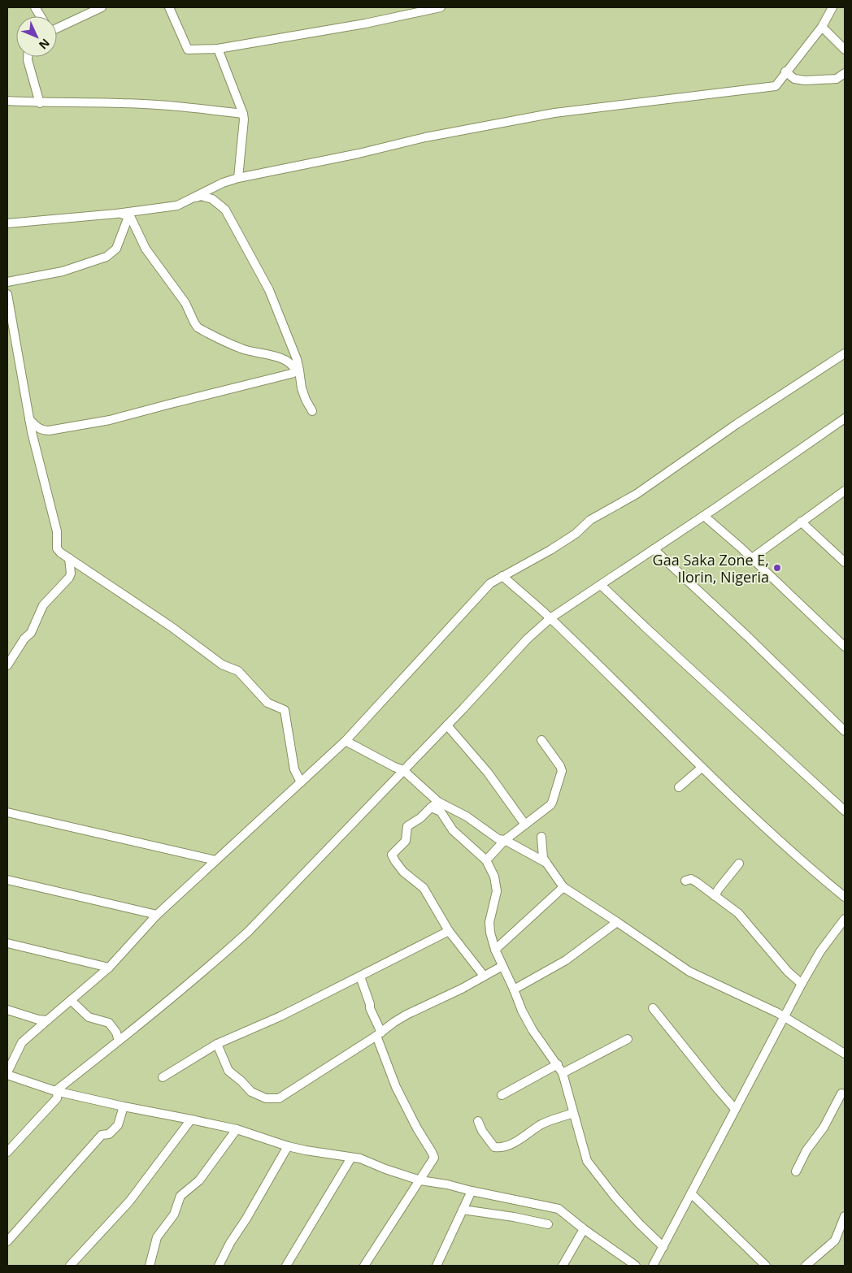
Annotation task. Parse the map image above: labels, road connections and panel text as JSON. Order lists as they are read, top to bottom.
{
  "places": ["Gaa Saka Zone E, Ilorin, Nigeria"],
  "north": "bottom right"
}
